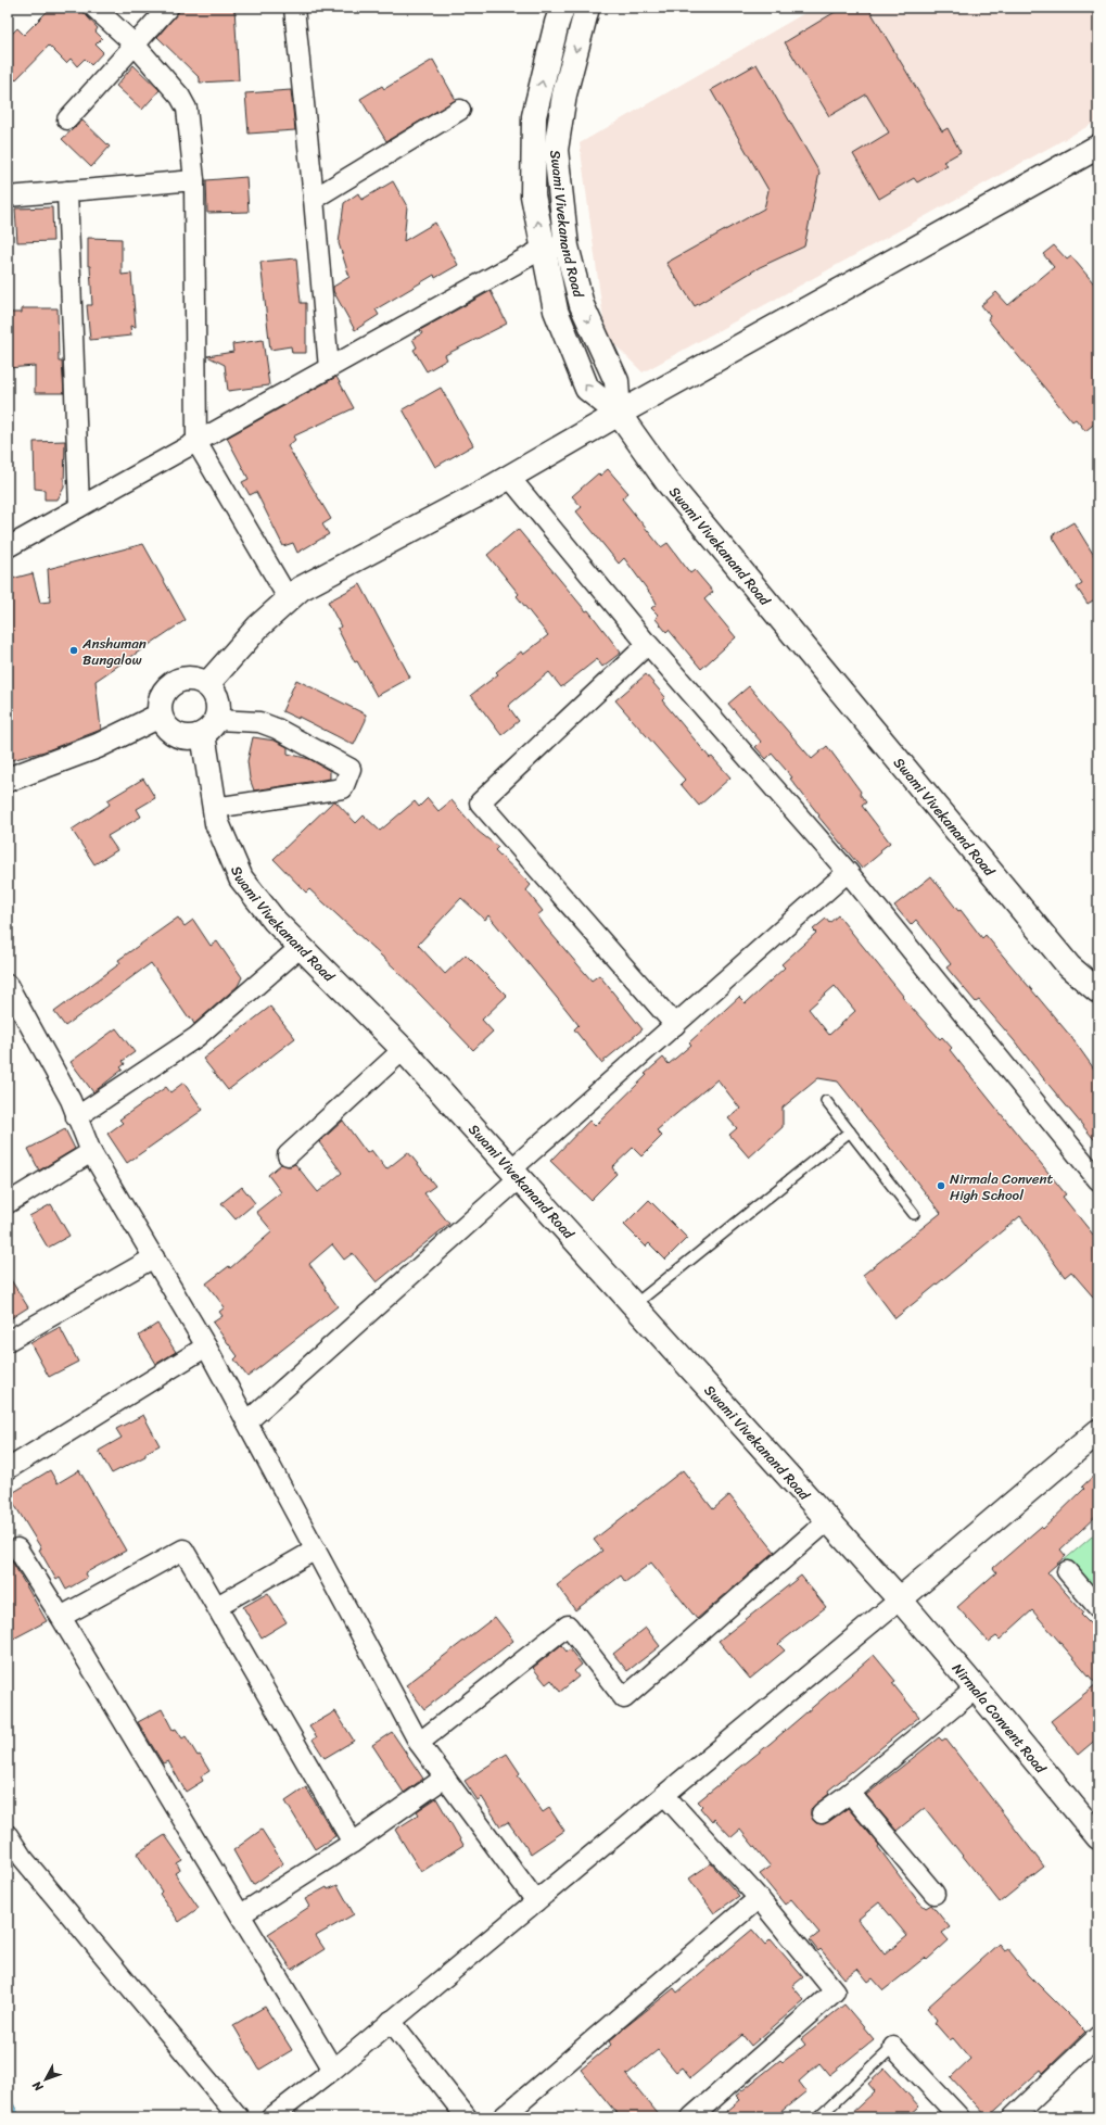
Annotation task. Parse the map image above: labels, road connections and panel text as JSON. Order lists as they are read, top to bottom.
{
  "streets": {
    "main road": ["Swami Vivekanand Road", "Nirmala Convent Road"]
  },
  "crossings": [
    ["Swami Vivekanand Road", "Nirmala Convent Road"]
  ],
  "places": ["Anshuman Bungalow", "Nirmala Convent High School"],
  "north": "bottom left"
}
